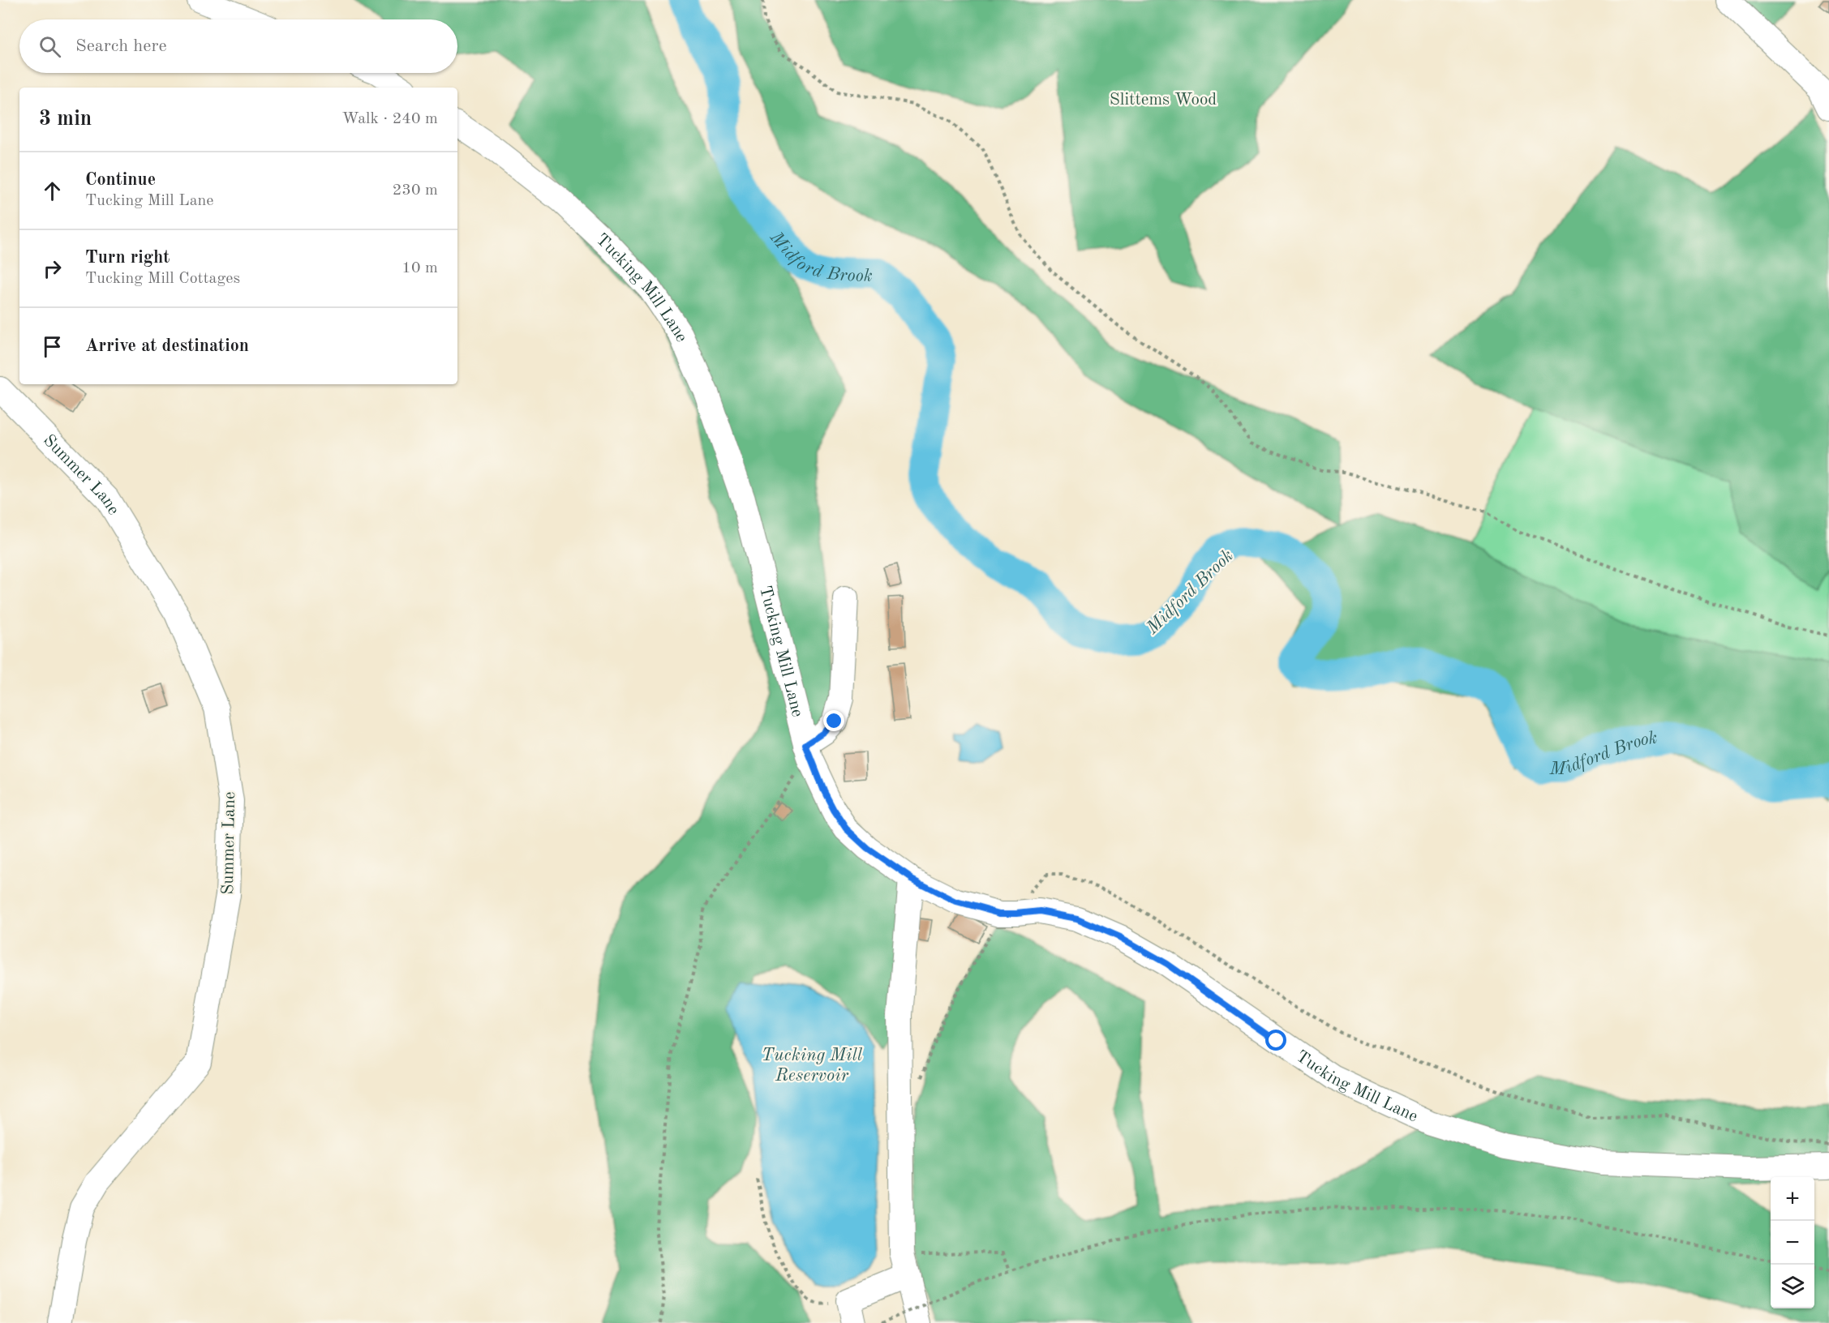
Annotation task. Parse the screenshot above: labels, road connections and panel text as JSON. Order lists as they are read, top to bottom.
{
  "streets": {
    "street": ["Tucking Mill Lane", "Summer Lane"]
  },
  "water": ["Midford Brook", "Tucking Mill Reservoir"],
  "parks": ["Slittems Wood"],
  "page": {
    "search": "Search here",
    "heading": ["3 min", "Walk · 240 m"],
    "list": [
      ["Continue", "Tucking Mill Lane", "230 m"],
      ["Turn right", "Tucking Mill Cottages", "10 m"],
      "Arrive at destination"
    ],
    "map_buttons": ["+", "−"]
  }
}
